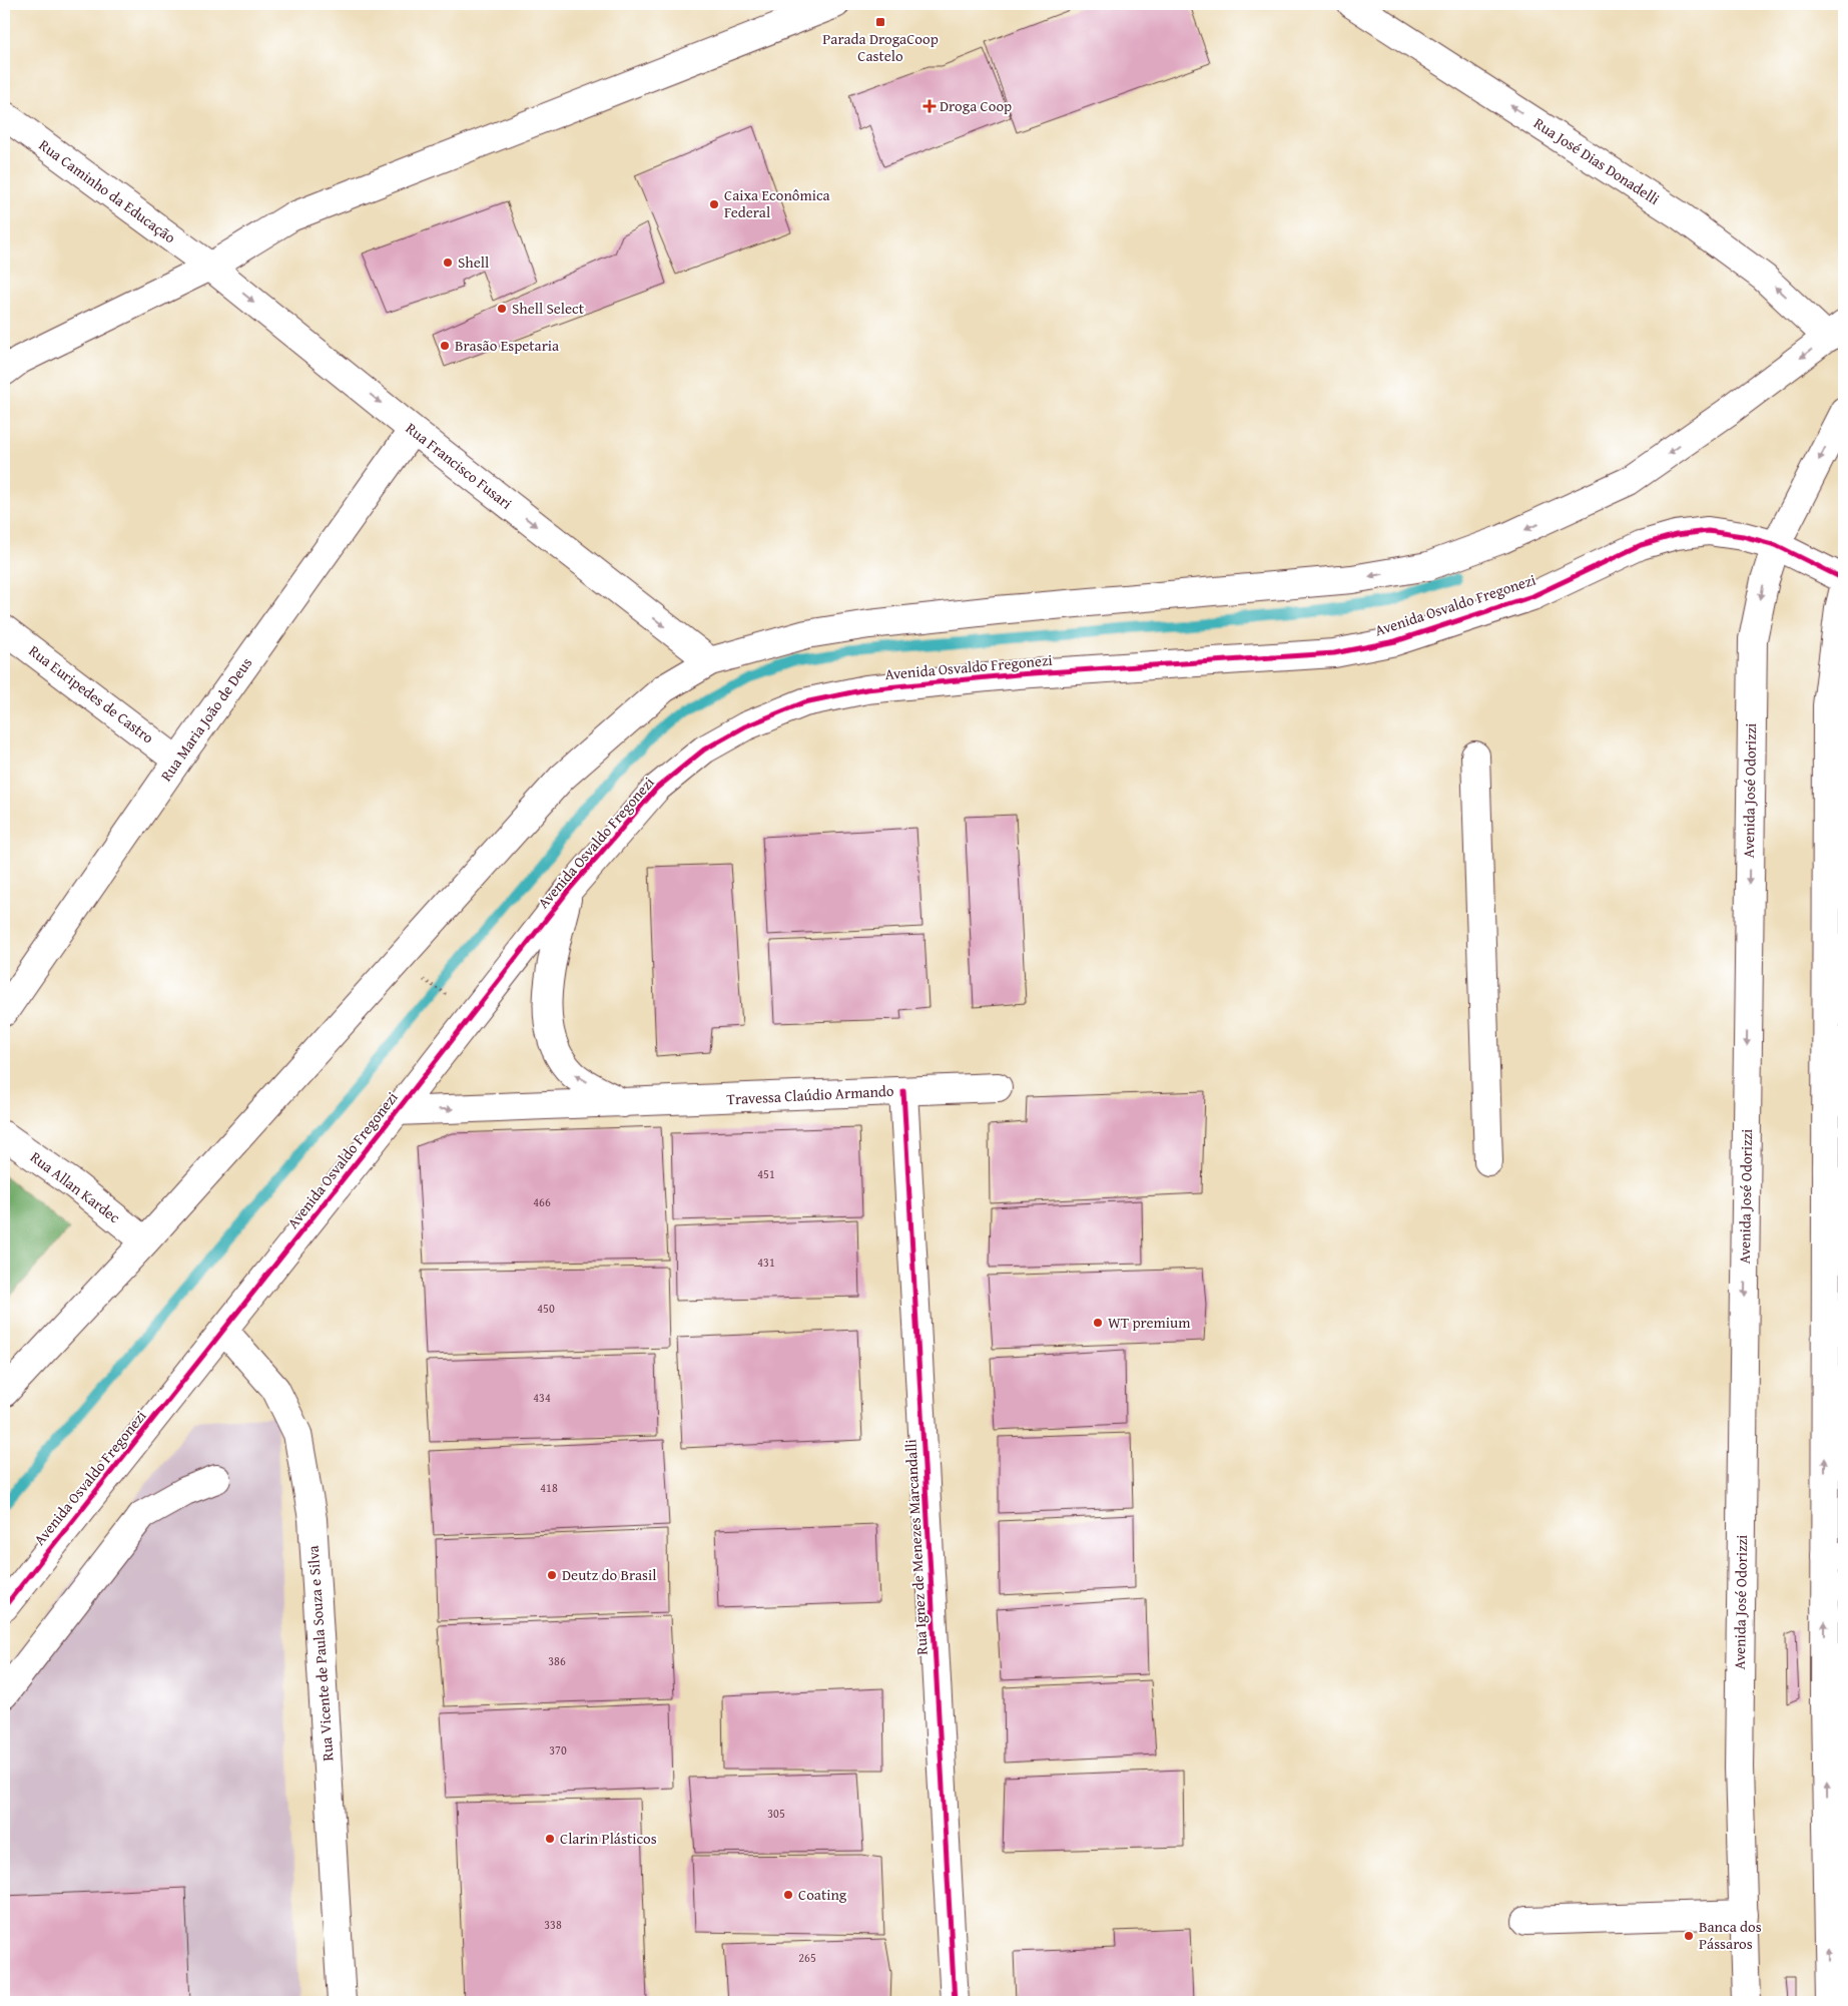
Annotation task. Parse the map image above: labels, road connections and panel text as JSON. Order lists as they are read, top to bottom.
{
  "streets": {
    "street": [
      "Rua José Dias Donadelli",
      "Rua Caminho da Educação",
      "Rua Francisco Fusari",
      "Avenida Osvaldo Fregonezi",
      "Rua Euripedes de Castro",
      "Rua Maria João de Deus",
      "Avenida José Odorizzi",
      "Travessa Claúdio Armando",
      "Rua Allan Kardec",
      "Rua Ignez de Menezes Marcandalli",
      "Rua Vicente de Paula Souza e Silva"
    ]
  },
  "crossings": [
    ["Rua Caminho da Educação", "Rua Francisco Fusari"],
    ["Rua Francisco Fusari", "Rua Maria João de Deus"],
    ["Avenida Osvaldo Fregonezi", "Avenida José Odorizzi"],
    ["Avenida Osvaldo Fregonezi", "Travessa Claúdio Armando"],
    ["Avenida Osvaldo Fregonezi", "Rua Vicente de Paula Souza e Silva"],
    ["Rua Euripedes de Castro", "Rua Maria João de Deus"],
    ["Travessa Claúdio Armando", "Rua Ignez de Menezes Marcandalli"]
  ],
  "one_way": ["Rua José Dias Donadelli", "Rua Francisco Fusari", "Travessa Claúdio Armando"],
  "places": {
    "transit": ["Parada DrogaCoop Castelo"],
    "health": ["Droga Coop"],
    "other": [
      "Caixa Econômica Federal",
      "Shell",
      "Shell Select",
      "Brasão Espetaria",
      "WT premium",
      "Deutz do Brasil",
      "Clarin Plásticos",
      "Coating",
      "Banca dos Pássaros"
    ]
  },
  "house_numbers": [
    "451",
    "466",
    "431",
    "450",
    "434",
    "418",
    "386",
    "370",
    "305",
    "338",
    "265"
  ]
}
